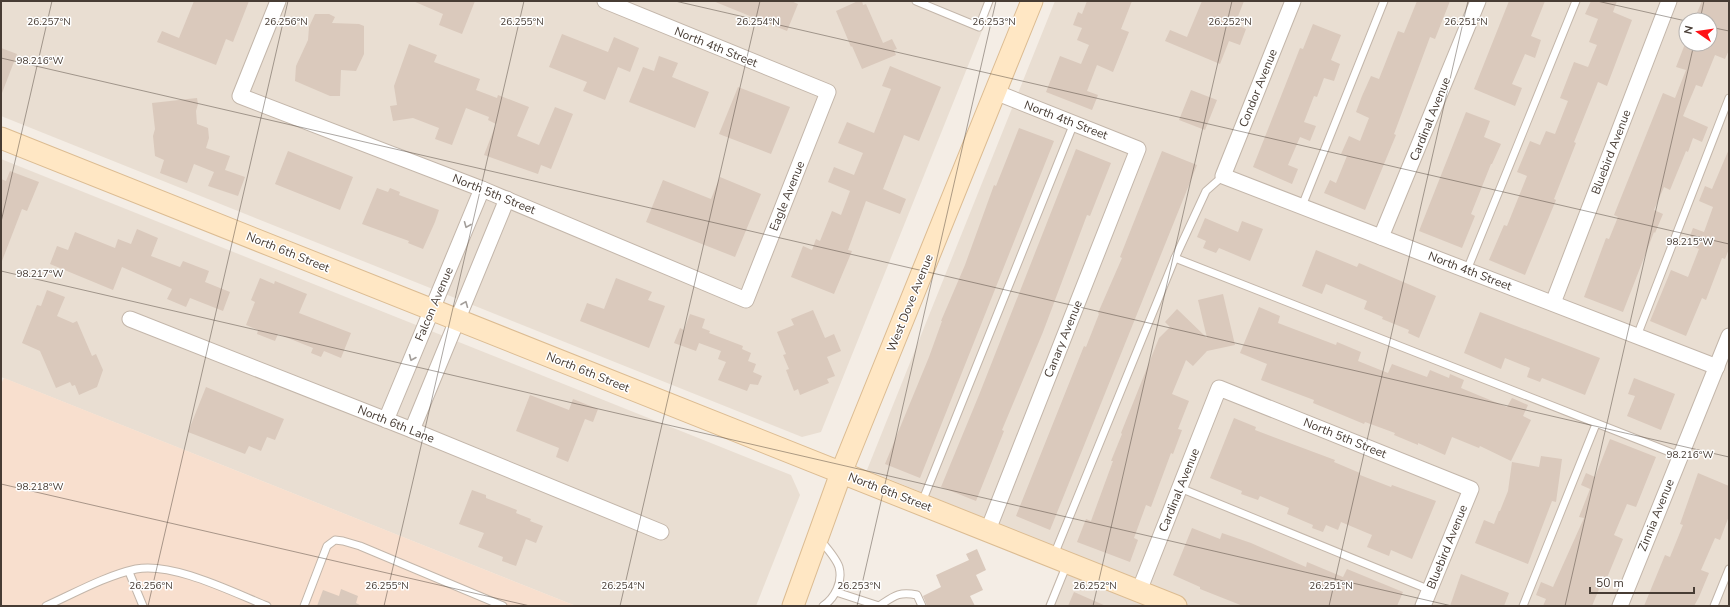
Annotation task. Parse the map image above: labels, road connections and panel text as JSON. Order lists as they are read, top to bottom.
{
  "streets": {
    "street": [
      "North 4th Street",
      "Condor Avenue",
      "Cardinal Avenue",
      "Bluebird Avenue",
      "North 5th Street",
      "Eagle Avenue",
      "North 6th Street",
      "West Dove Avenue",
      "Falcon Avenue",
      "Canary Avenue",
      "North 6th Lane",
      "Zinnia Avenue"
    ]
  },
  "crossings": [
    ["North 4th Street", "Condor Avenue"],
    ["North 4th Street", "Cardinal Avenue"],
    ["North 4th Street", "Bluebird Avenue"],
    ["North 4th Street", "Eagle Avenue"],
    ["North 4th Street", "West Dove Avenue"],
    ["North 4th Street", "Canary Avenue"],
    ["North 4th Street", "Zinnia Avenue"],
    ["Cardinal Avenue", "North 5th Street"],
    ["Cardinal Avenue", "North 6th Street"],
    ["Bluebird Avenue", "North 5th Street"],
    ["North 5th Street", "Eagle Avenue"],
    ["North 5th Street", "Falcon Avenue"],
    ["North 6th Street", "West Dove Avenue"],
    ["North 6th Street", "Falcon Avenue"],
    ["North 6th Street", "Canary Avenue"],
    ["Falcon Avenue", "North 6th Lane"]
  ],
  "scale_bar": "50 m",
  "north": "left",
  "coordinates": [
    "26.257°N",
    "26.256°N",
    "26.255°N",
    "26.254°N",
    "26.253°N",
    "26.252°N",
    "26.251°N",
    "98.216°W",
    "98.215°W",
    "98.217°W",
    "98.218°W"
  ]
}
